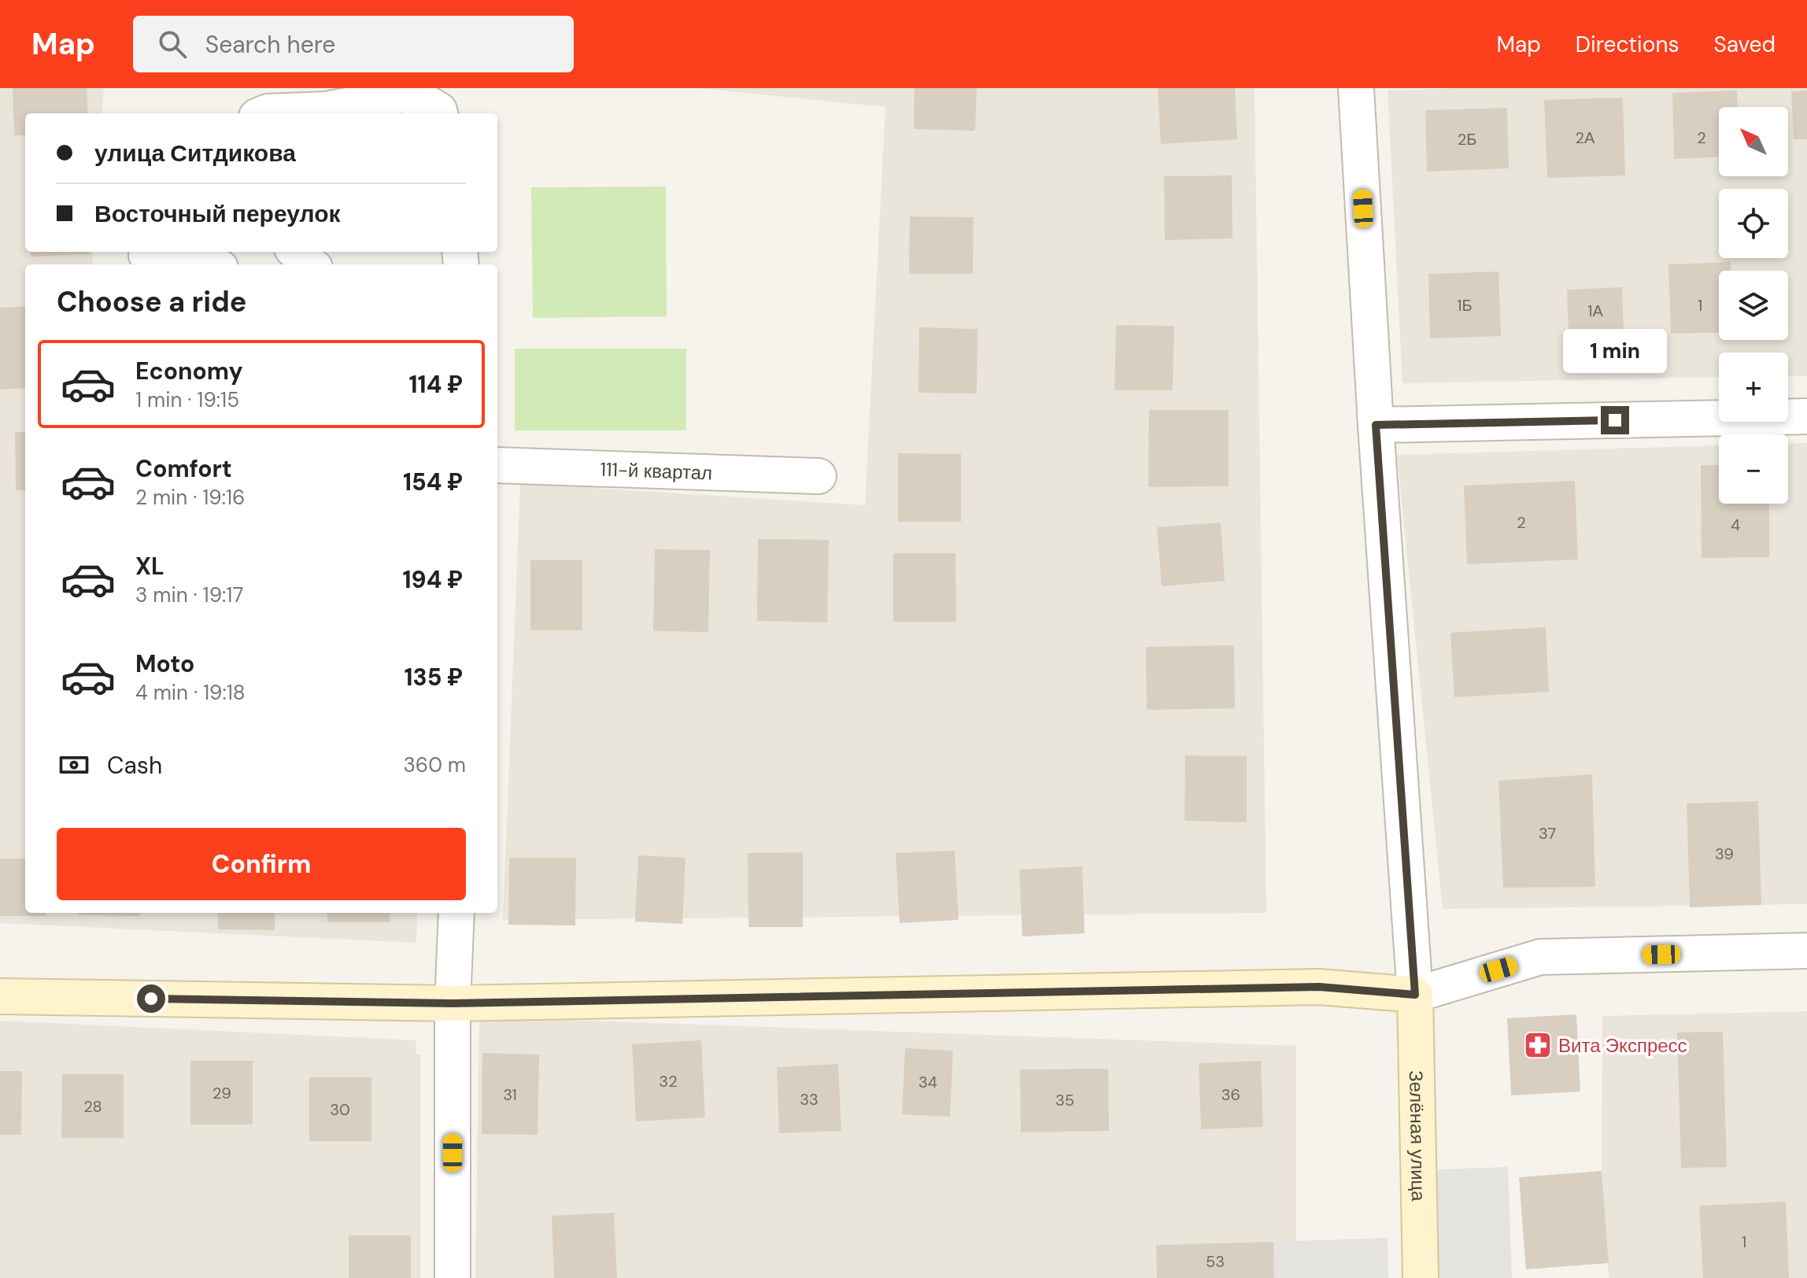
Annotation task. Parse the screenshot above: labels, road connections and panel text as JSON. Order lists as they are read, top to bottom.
{
  "streets": {
    "street": ["111-й квартал", "Зелёная улица"]
  },
  "places": {
    "pharmacy": ["Вита Экспресс"]
  },
  "house_numbers": [
    "2А",
    "2",
    "2Б",
    "1Б",
    "1",
    "1А",
    "2",
    "4",
    "37",
    "39",
    "32",
    "34",
    "29",
    "31",
    "36",
    "33",
    "35",
    "28",
    "30",
    "1",
    "53"
  ],
  "north": "top left",
  "page": {
    "header": "Map",
    "search": "Search here",
    "nav": ["Map", "Directions", "Saved"],
    "map_buttons": ["+", "−"],
    "banner": ["улица Ситдикова", "Восточный переулок"],
    "heading": "Choose a ride",
    "bubble": "1 min",
    "list": [
      {
        "name": "Economy",
        "note": "1 min · 19:15",
        "value": "114 ₽"
      },
      {
        "name": "Comfort",
        "note": "2 min · 19:16",
        "value": "154 ₽"
      },
      {
        "name": "XL",
        "note": "3 min · 19:17",
        "value": "194 ₽"
      },
      {
        "name": "Moto",
        "note": "4 min · 19:18",
        "value": "135 ₽"
      }
    ],
    "pay": ["Cash", "360 m"],
    "buttons": "Confirm"
  }
}
